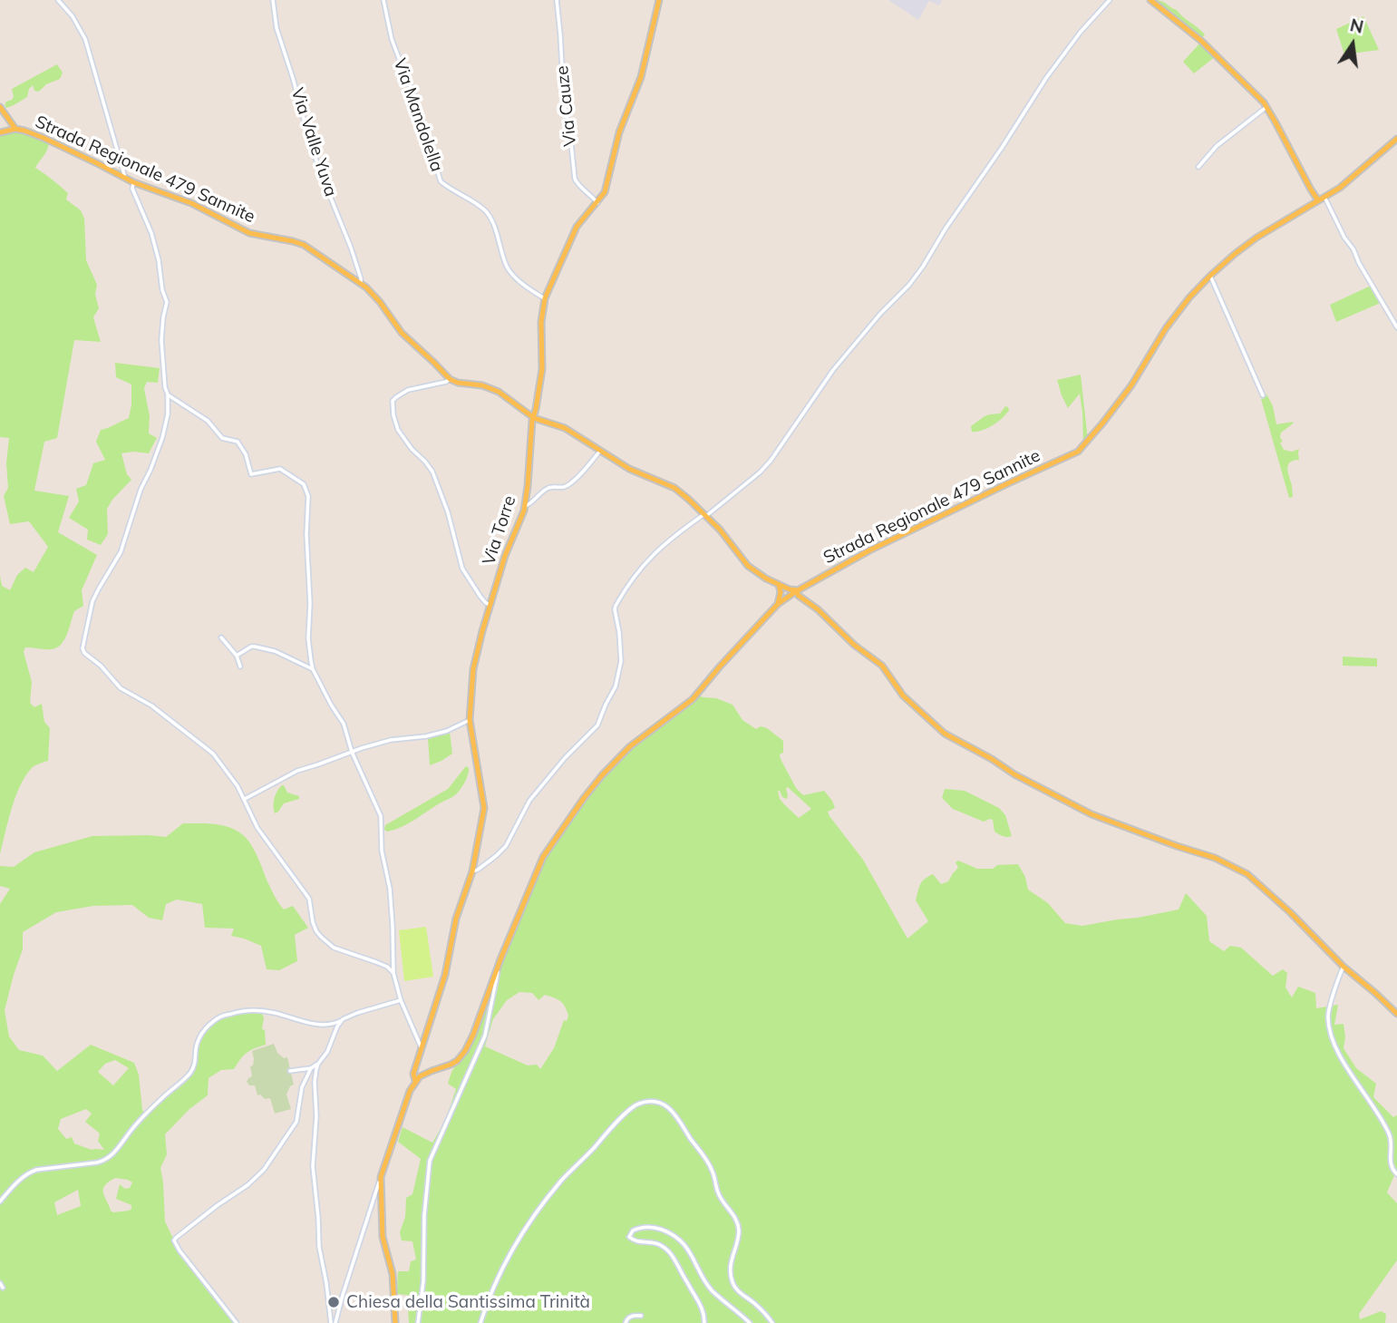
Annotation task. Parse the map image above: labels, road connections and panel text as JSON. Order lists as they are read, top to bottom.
{
  "streets": {
    "main road": ["Strada Regionale 479 Sannite", "Via Torre"],
    "street": ["Via Cauze", "Via Mandolella", "Via Valle Yuva"]
  },
  "crossings": [
    ["Via Cauze", "Via Torre"],
    ["Via Mandolella", "Via Torre"],
    ["Via Valle Yuva", "Strada Regionale 479 Sannite"],
    ["Strada Regionale 479 Sannite", "Via Torre"]
  ],
  "places": ["Chiesa della Santissima Trinità"],
  "north": "top"
}
